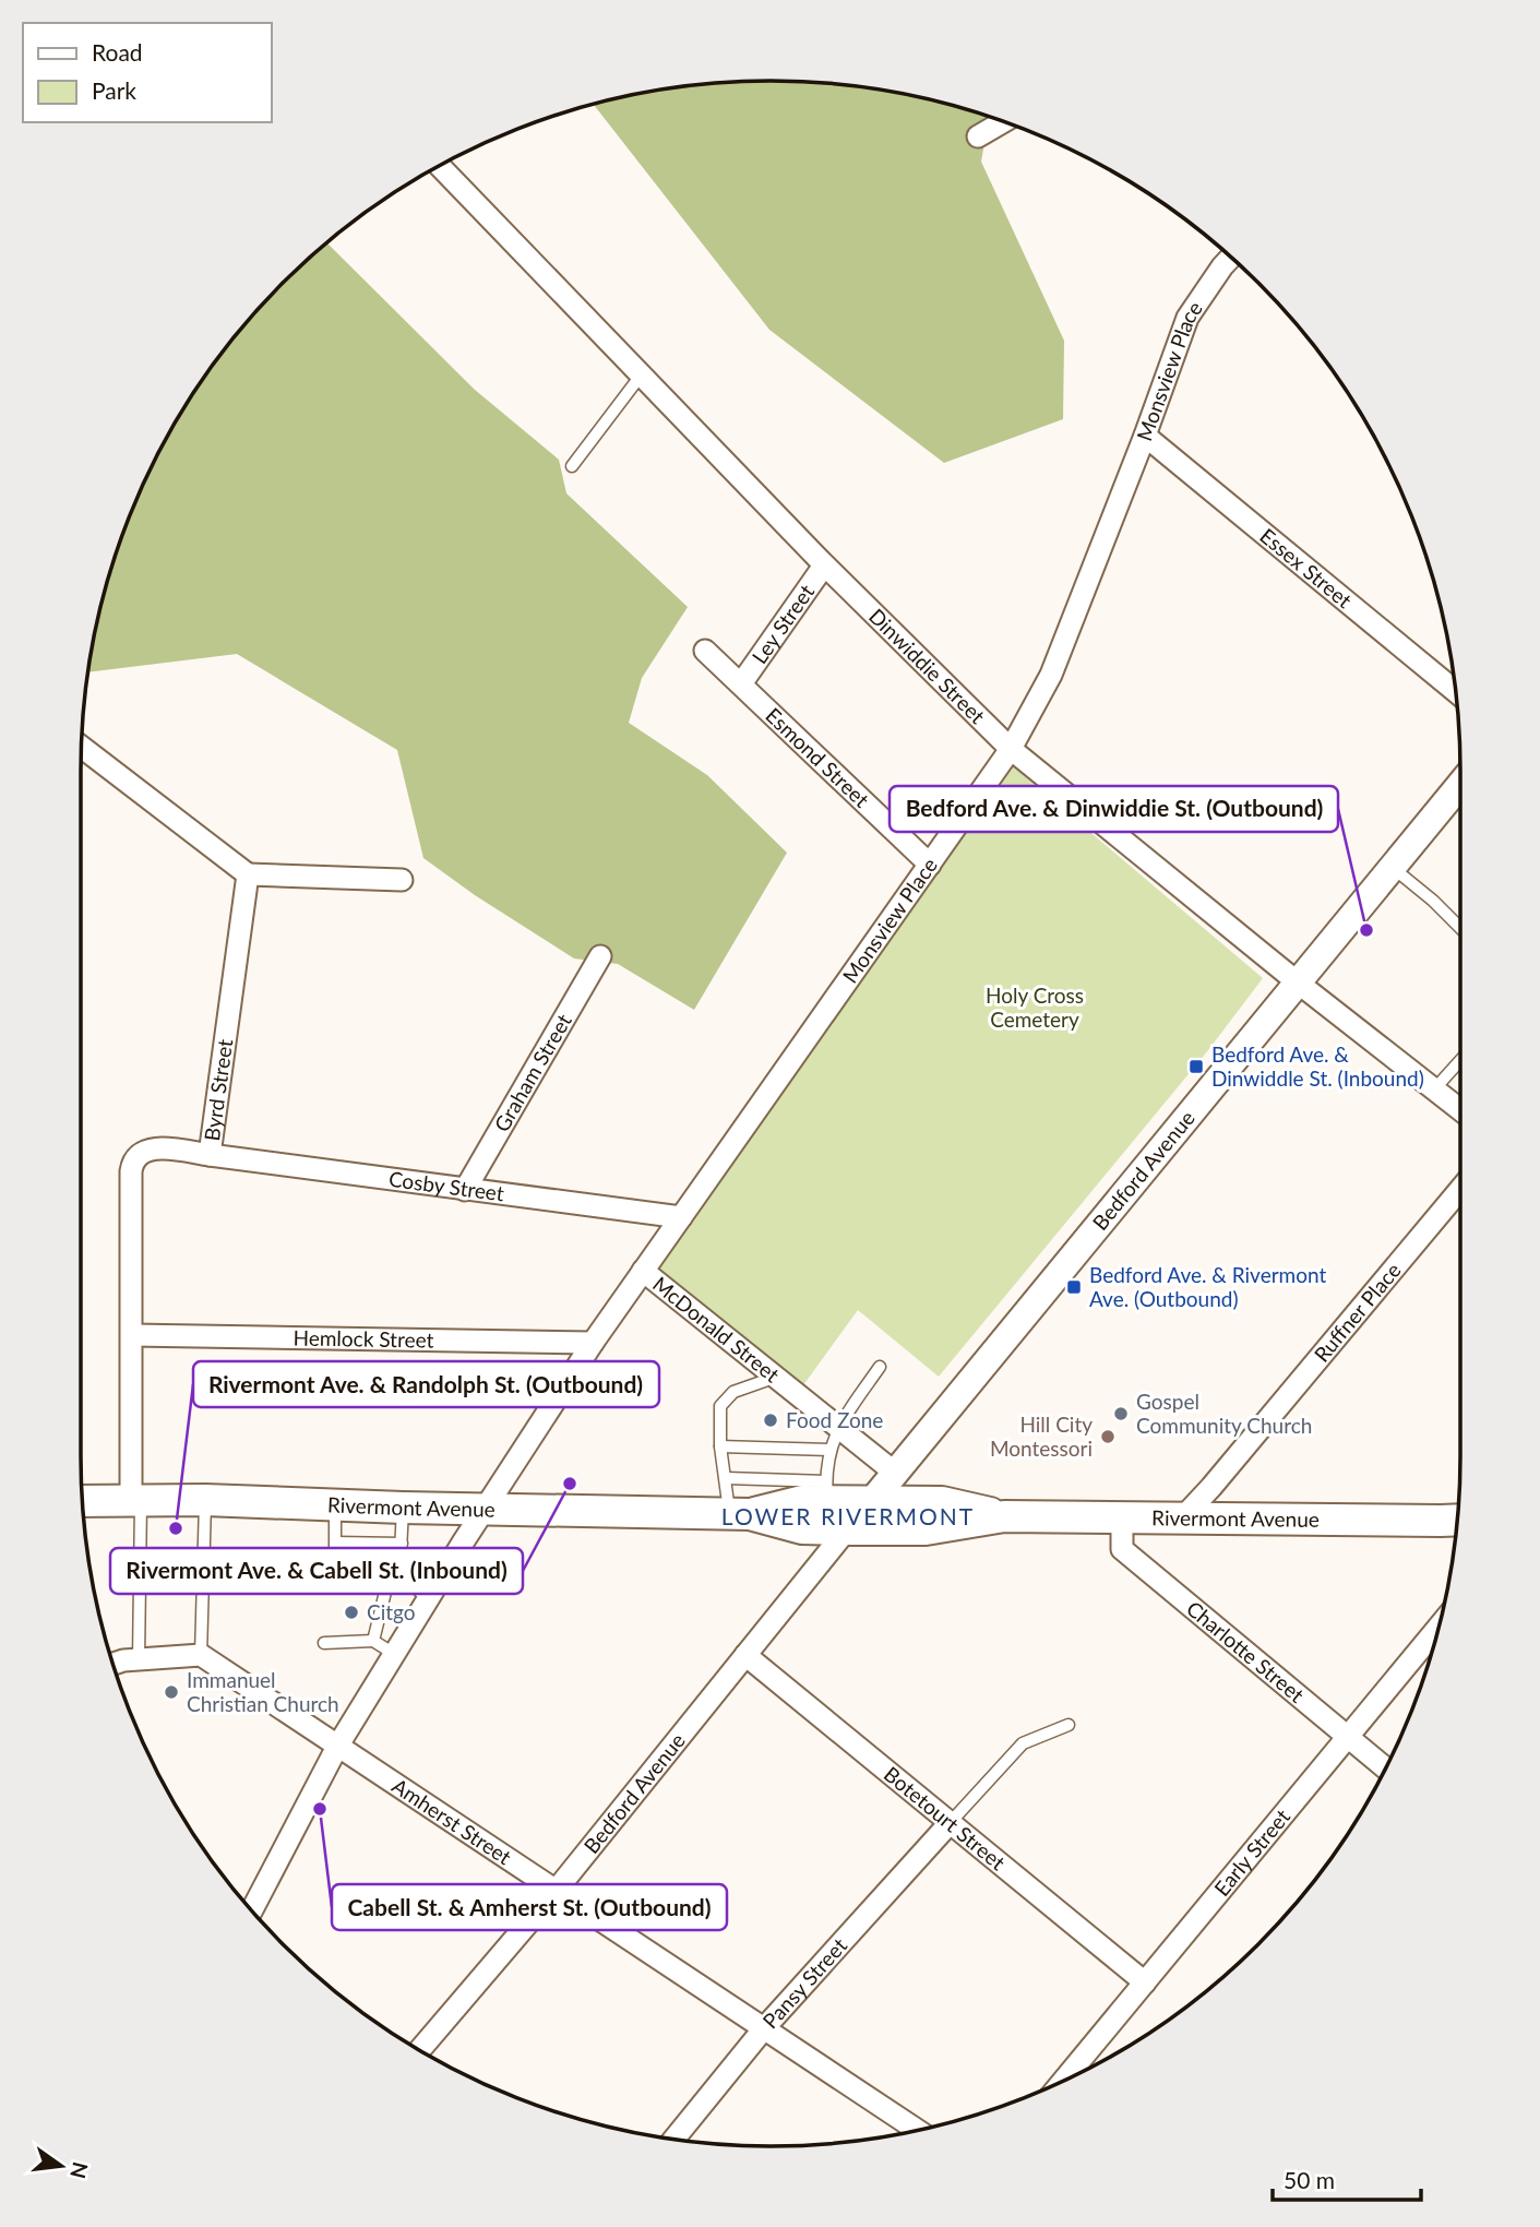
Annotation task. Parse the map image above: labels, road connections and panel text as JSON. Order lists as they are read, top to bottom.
{
  "streets": {
    "main road": ["Rivermont Avenue"],
    "street": [
      "Monsview Place",
      "Essex Street",
      "Ley Street",
      "Dinwiddie Street",
      "Esmond Street",
      "Graham Street",
      "Byrd Street",
      "Bedford Avenue",
      "Cosby Street",
      "Ruffner Place",
      "McDonald Street",
      "Hemlock Street",
      "Charlotte Street",
      "Botetourt Street",
      "Amherst Street",
      "Early Street",
      "Pansy Street"
    ]
  },
  "crossings": [
    ["Monsview Place", "Essex Street"],
    ["Monsview Place", "Dinwiddie Street"],
    ["Monsview Place", "Esmond Street"],
    ["Monsview Place", "Cosby Street"],
    ["Monsview Place", "McDonald Street"],
    ["Monsview Place", "Hemlock Street"],
    ["Monsview Place", "Rivermont Avenue"],
    ["Monsview Place", "Amherst Street"],
    ["Ley Street", "Dinwiddie Street"],
    ["Ley Street", "Esmond Street"],
    ["Dinwiddie Street", "Bedford Avenue"],
    ["Graham Street", "Cosby Street"],
    ["Byrd Street", "Cosby Street"],
    ["Byrd Street", "Hemlock Street"],
    ["Byrd Street", "Rivermont Avenue"],
    ["Bedford Avenue", "McDonald Street"],
    ["Bedford Avenue", "Rivermont Avenue"],
    ["Bedford Avenue", "Botetourt Street"],
    ["Bedford Avenue", "Amherst Street"],
    ["Ruffner Place", "Rivermont Avenue"],
    ["Rivermont Avenue", "Charlotte Street"],
    ["Charlotte Street", "Early Street"],
    ["Botetourt Street", "Early Street"],
    ["Botetourt Street", "Pansy Street"],
    ["Amherst Street", "Pansy Street"]
  ],
  "districts": ["LOWER RIVERMONT"],
  "parks": ["Holy Cross Cemetery"],
  "places": {
    "other": [
      "Bedford Ave. & Dinwiddie St. (Outbound)",
      "Gospel Community Church",
      "Food Zone",
      "Hill City Montessori",
      "Rivermont Ave. & Cabell St. (Inbound)",
      "Rivermont Ave. & Randolph St. (Outbound)",
      "Citgo",
      "Immanuel Christian Church",
      "Cabell St. & Amherst St. (Outbound)"
    ],
    "transit": ["Bedford Ave. & Dinwiddle St. (Inbound)", "Bedford Ave. & Rivermont Ave. (Outbound)"]
  },
  "legend": ["Road", "Park"],
  "scale_bar": "50 m",
  "north": "right"
}
